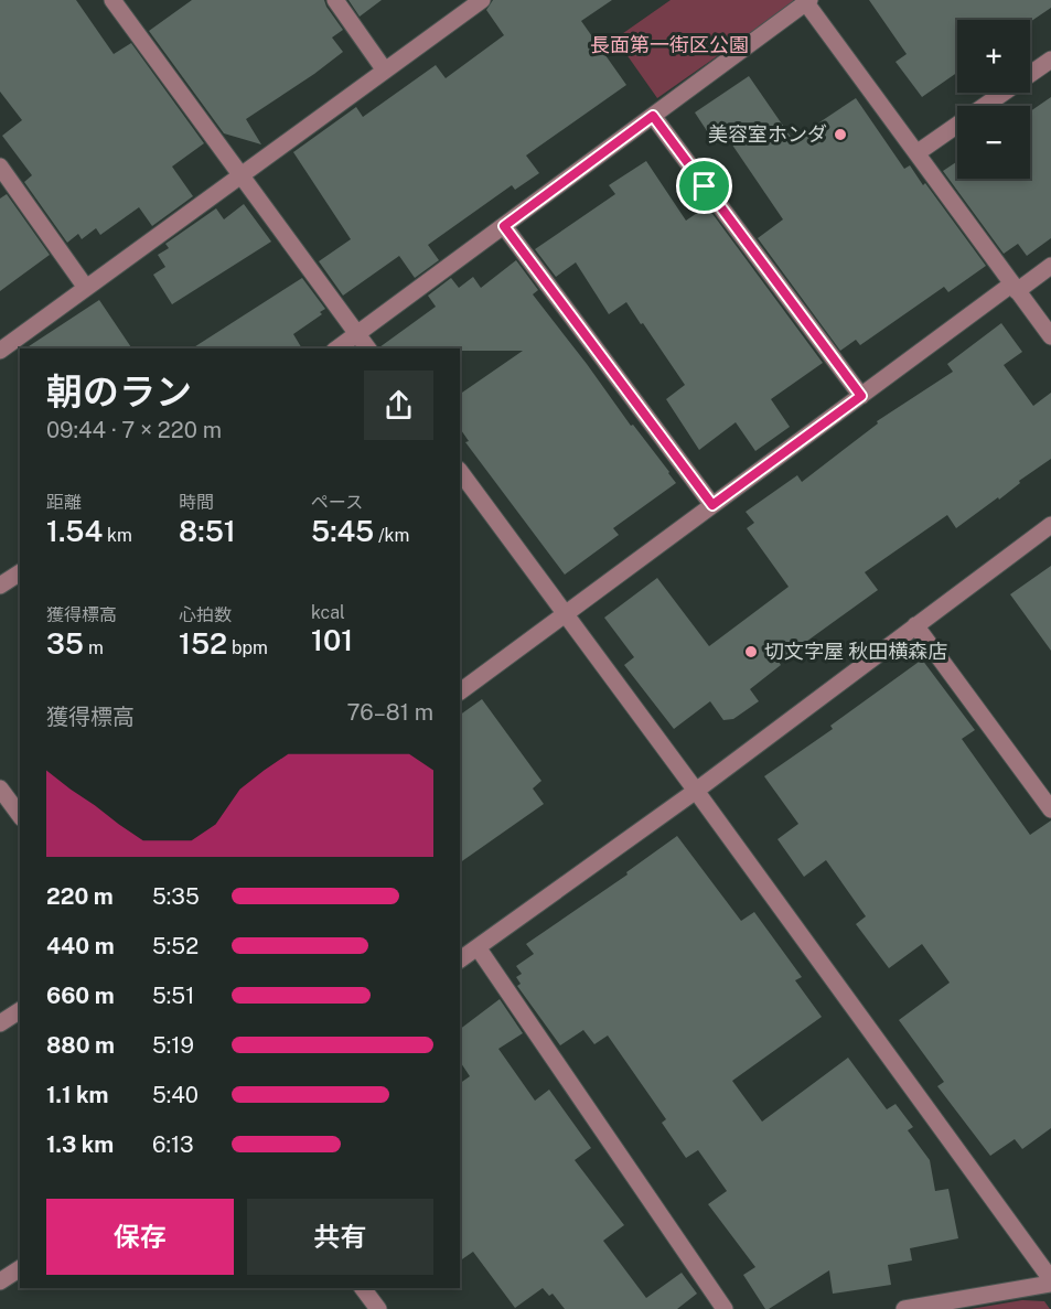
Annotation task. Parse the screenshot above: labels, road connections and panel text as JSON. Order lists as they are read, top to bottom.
{
  "parks": ["長面第一街区公園"],
  "places": ["美容室ホンダ", "切文字屋 秋田横森店"],
  "page": {
    "map_buttons": ["+", "−"],
    "heading": ["朝のラン", "09:44 · 7 × 220 m"],
    "stats": [
      ["距離", "1.54 km"],
      ["時間", "8:51"],
      ["ペース", "5:45 /km"],
      ["獲得標高", "35 m"],
      ["心拍数", "152 bpm"],
      ["kcal", "101"]
    ],
    "chart": ["獲得標高", "76–81 m"],
    "list": [
      {
        "name": "220 m",
        "note": "5:35"
      },
      {
        "name": "440 m",
        "note": "5:52"
      },
      {
        "name": "660 m",
        "note": "5:51"
      },
      {
        "name": "880 m",
        "note": "5:19"
      },
      {
        "name": "1.1 km",
        "note": "5:40"
      },
      {
        "name": "1.3 km",
        "note": "6:13"
      }
    ],
    "buttons": ["保存", "共有"]
  }
}
